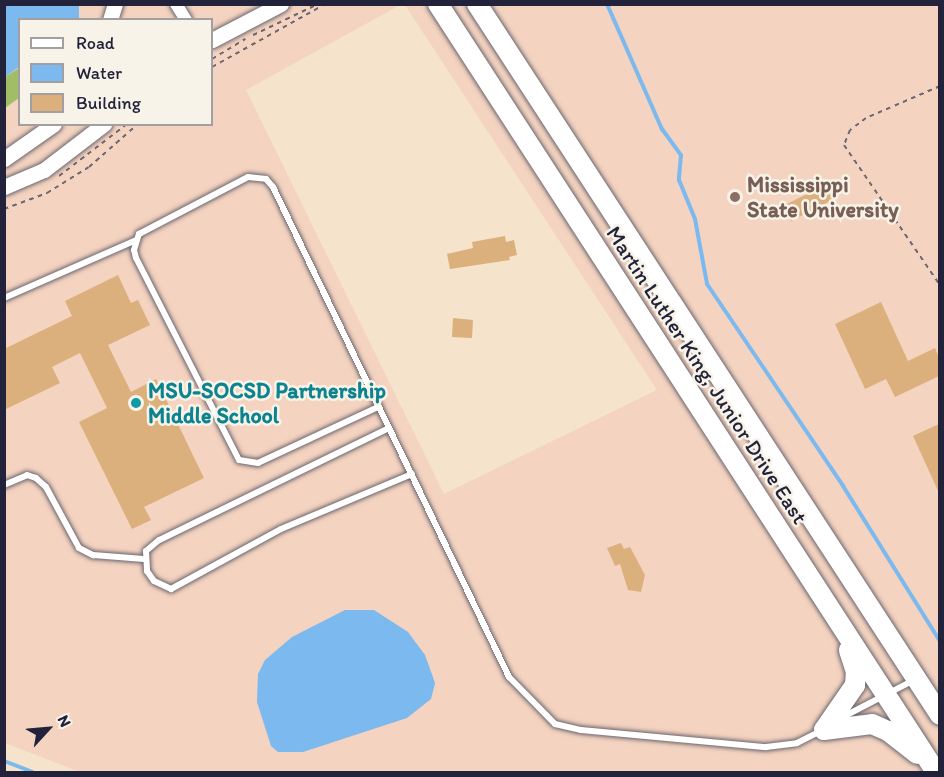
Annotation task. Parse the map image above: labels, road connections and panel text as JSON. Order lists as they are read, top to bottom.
{
  "streets": {
    "main road": ["Martin Luther King, Junior Drive East"]
  },
  "places": ["Mississippi State University", "MSU-SOCSD Partnership Middle School"],
  "legend": ["Road", "Water", "Building"],
  "north": "top right"
}
